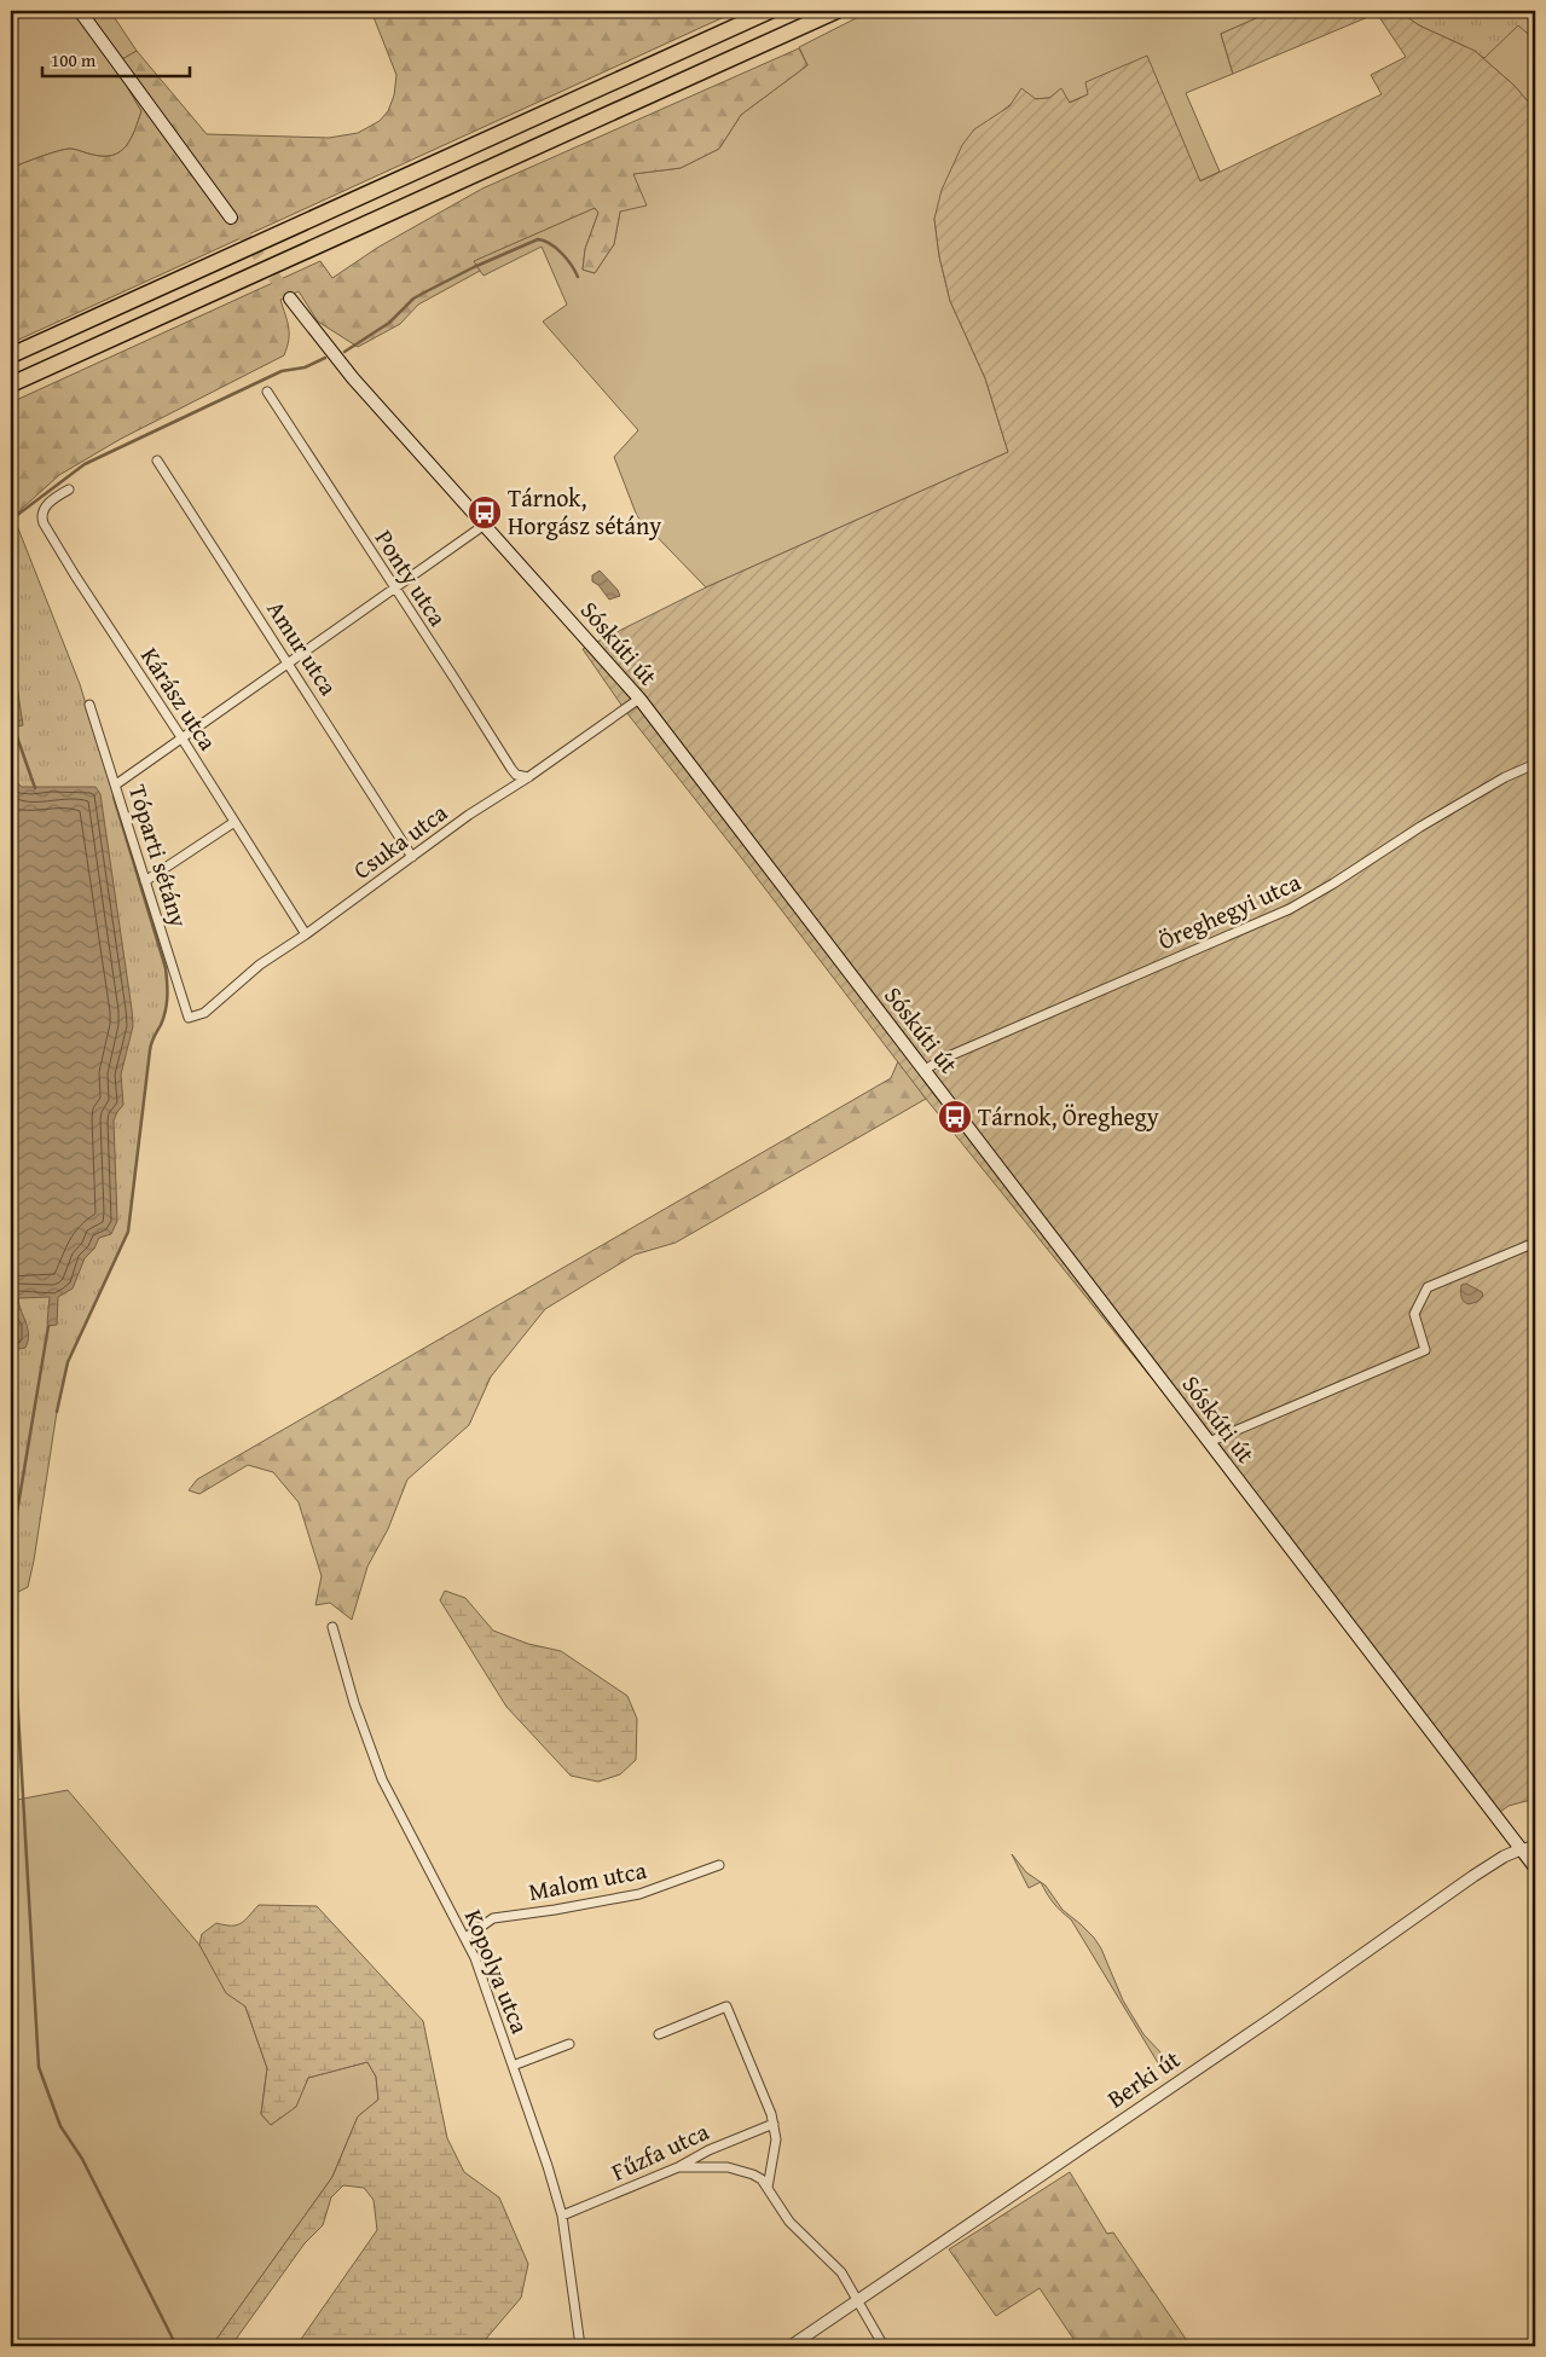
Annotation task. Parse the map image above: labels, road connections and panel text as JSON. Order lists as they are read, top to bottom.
{
  "streets": {
    "main road": ["Sóskúti út"],
    "street": [
      "Ponty utca",
      "Amur utca",
      "Kárász utca",
      "Csuka utca",
      "Tóparti sétány",
      "Öreghegyi utca",
      "Malom utca",
      "Kopolya utca",
      "Berki út",
      "Fűzfa utca"
    ]
  },
  "crossings": [
    ["Ponty utca", "Csuka utca"],
    ["Sóskúti út", "Csuka utca"],
    ["Sóskúti út", "Öreghegyi utca"],
    ["Sóskúti út", "Berki út"],
    ["Amur utca", "Csuka utca"],
    ["Kárász utca", "Csuka utca"],
    ["Csuka utca", "Tóparti sétány"],
    ["Malom utca", "Kopolya utca"],
    ["Kopolya utca", "Fűzfa utca"]
  ],
  "places": {
    "bus stop": ["Tárnok, Horgász sétány", "Tárnok, Öreghegy"]
  },
  "scale_bar": "100 m"
}
